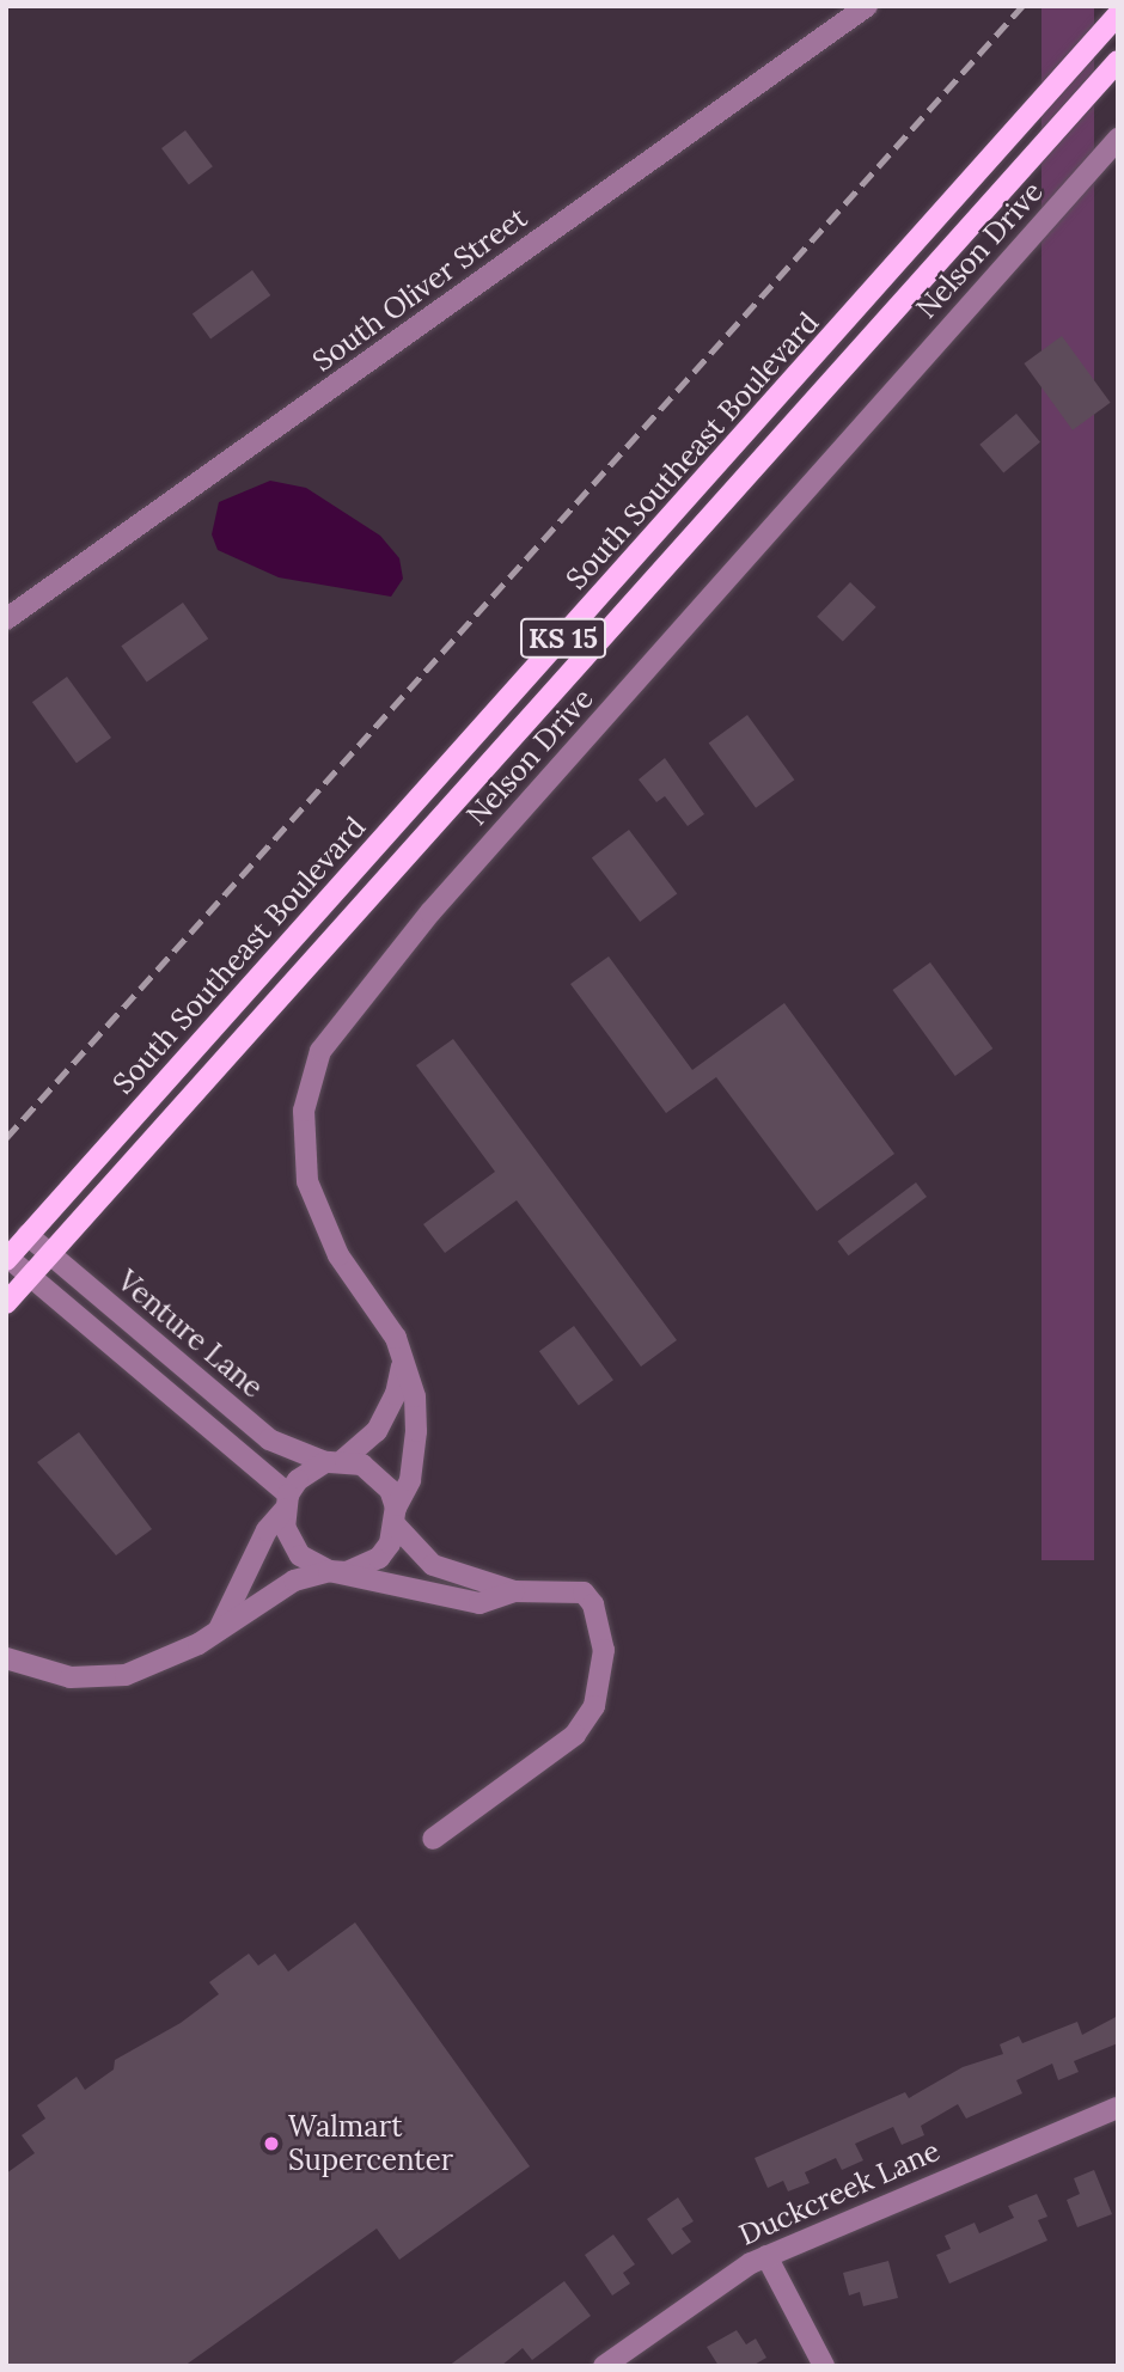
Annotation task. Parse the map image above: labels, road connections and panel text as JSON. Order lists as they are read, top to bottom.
{
  "streets": {
    "main road": ["South Southeast Boulevard", "KS 15"],
    "street": [
      "Nelson Drive",
      "South Oliver Street",
      "Venture Lane",
      "Duckcreek Lane"
    ]
  },
  "crossings": [
    ["Nelson Drive", "Venture Lane"],
    ["South Southeast Boulevard", "Venture Lane"]
  ],
  "places": ["Walmart Supercenter"]
}
